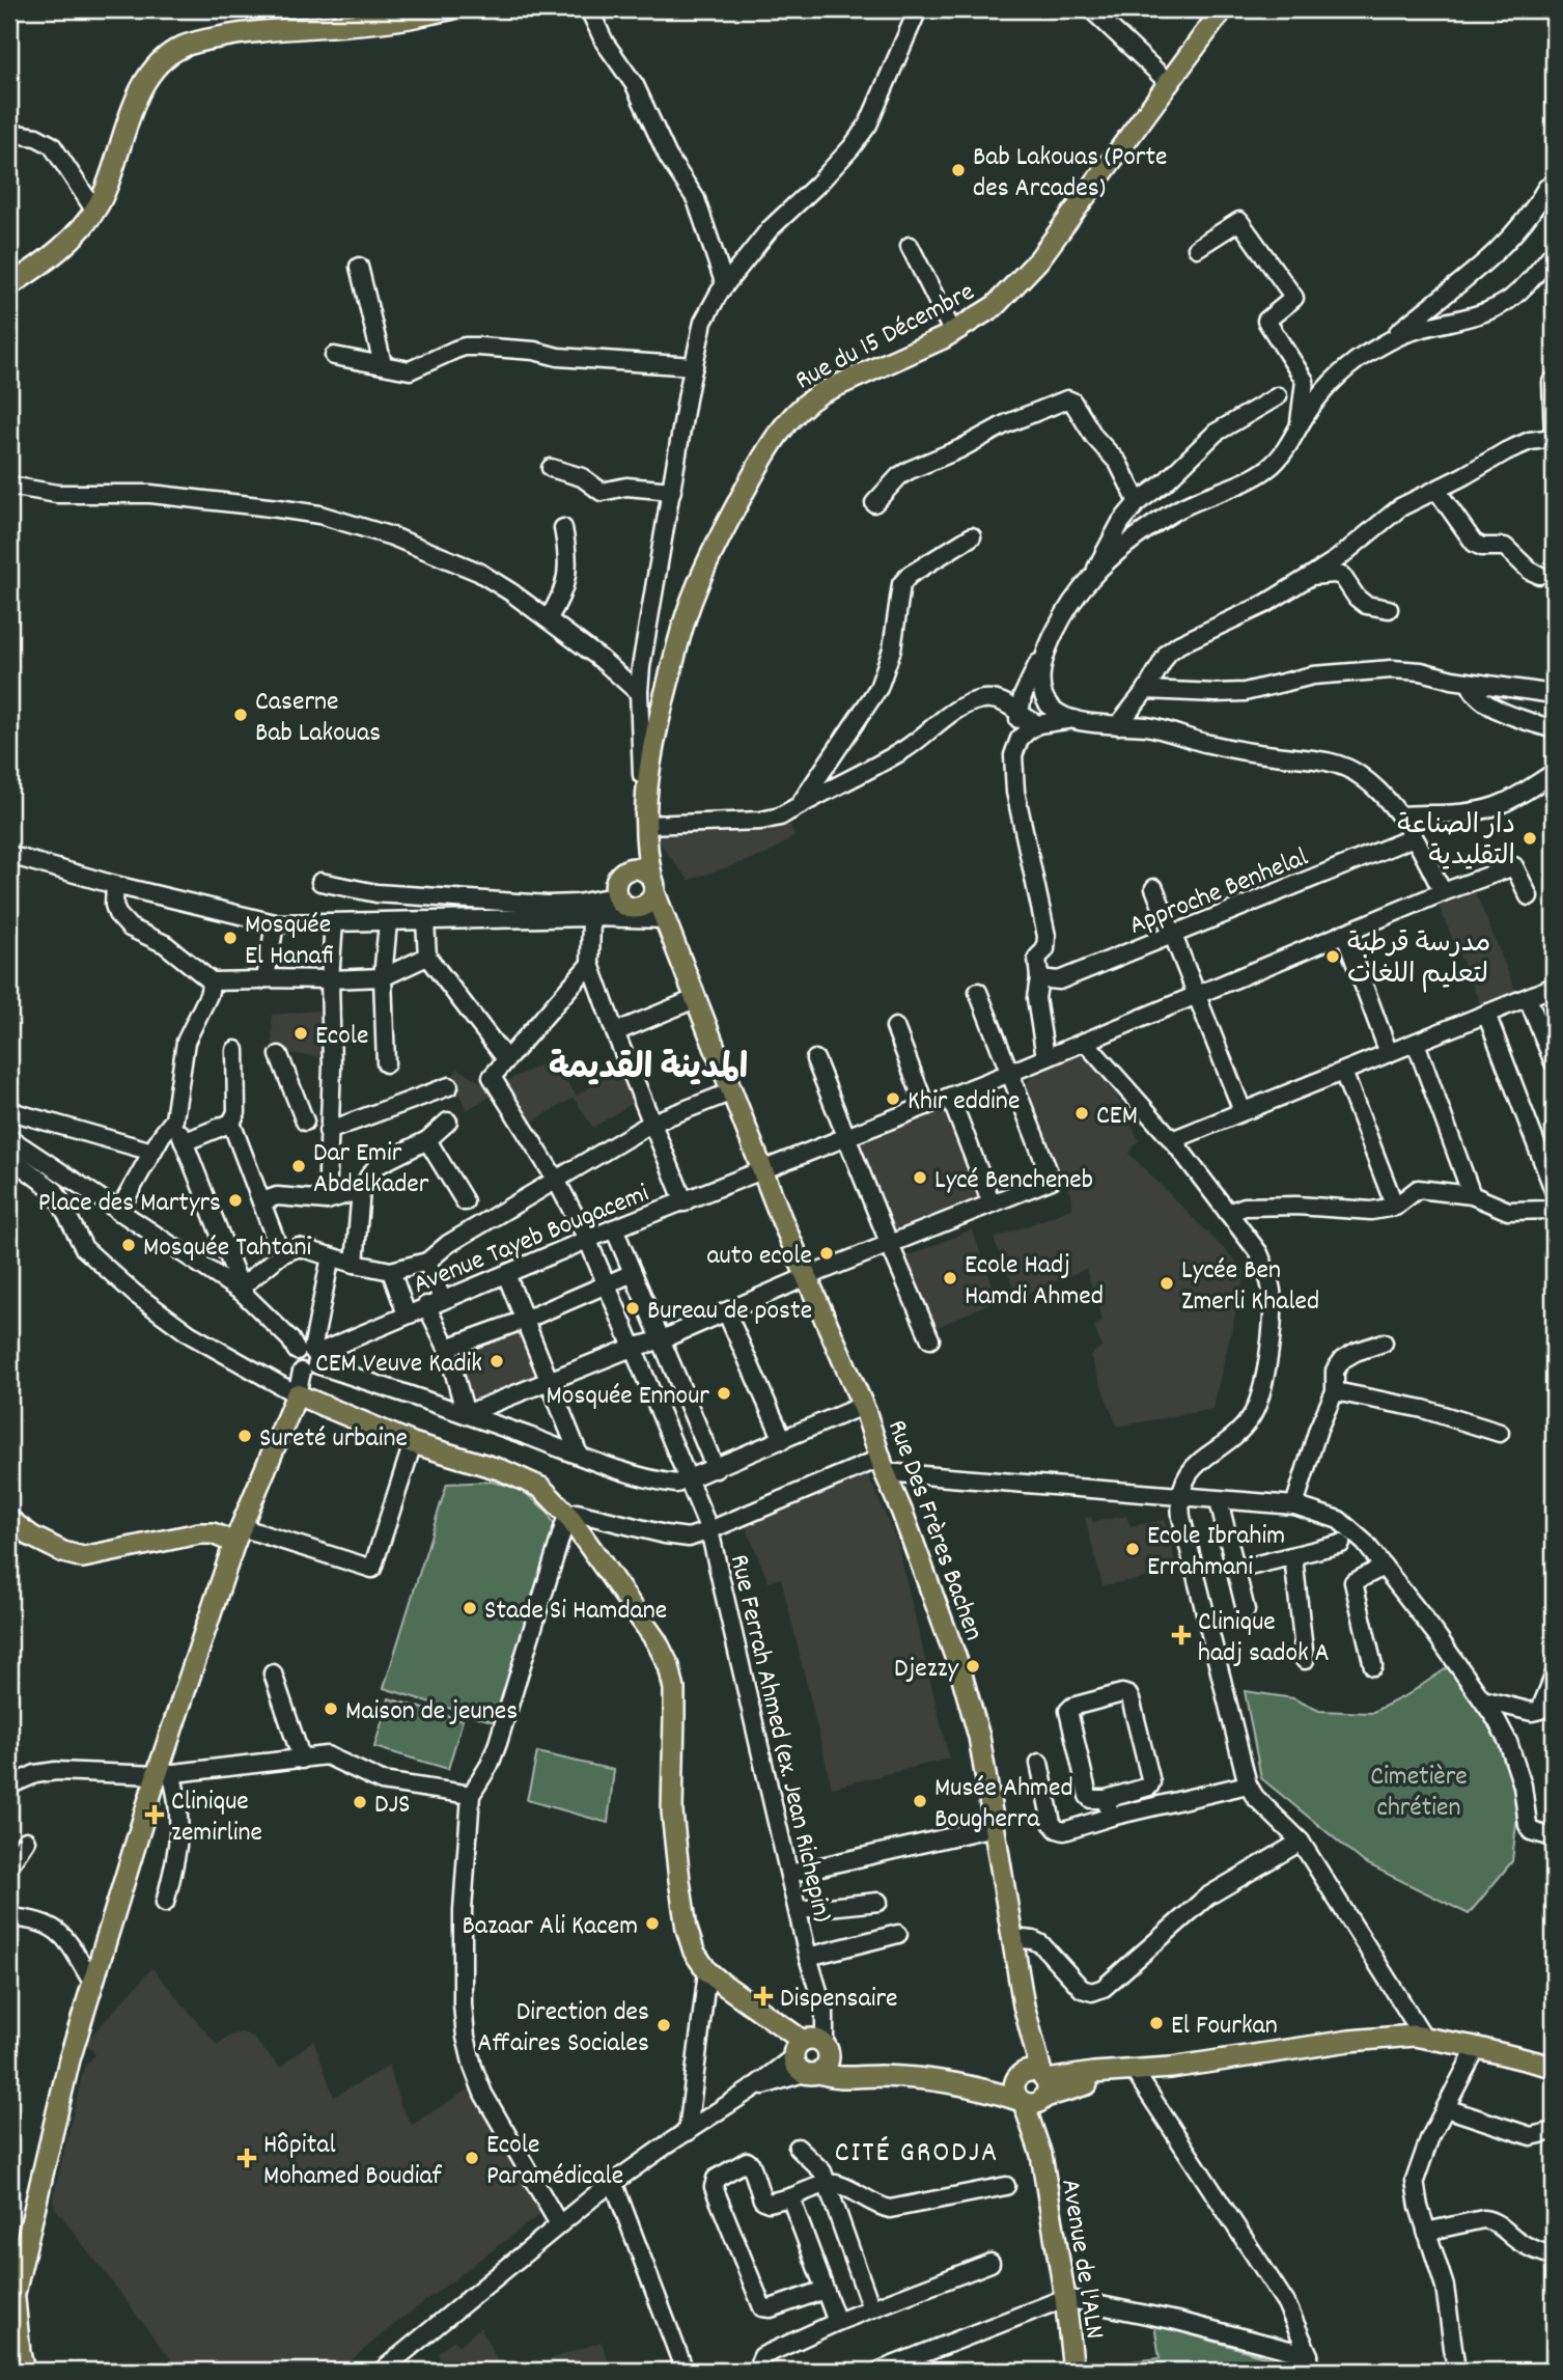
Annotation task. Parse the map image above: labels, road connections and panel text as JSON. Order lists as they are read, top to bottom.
{
  "streets": {
    "main road": ["Rue du 15 Décembre", "Rue Des Frères Bachen", "Avenue de l'ALN"],
    "street": ["Approche Benhelal", "Avenue Tayeb Bougacemi", "Rue Ferrah Ahmed (ex. Jean Richepin)"]
  },
  "crossings": [
    ["Rue du 15 Décembre", "Rue Des Frères Bachen"],
    ["Avenue Tayeb Bougacemi", "Rue Des Frères Bachen"],
    ["Avenue Tayeb Bougacemi", "Rue Ferrah Ahmed (ex. Jean Richepin)"],
    ["Rue Des Frères Bachen", "Avenue de l'ALN"]
  ],
  "districts": ["المدينة القديمة", "CITÉ GRODJA"],
  "parks": ["Cimetière chrétien"],
  "places": {
    "other": [
      "Bab Lakouas (Porte des Arcades)",
      "Caserne Bab Lakouas",
      "دار الصناعة التقليدية",
      "Mosquée El Hanafi",
      "مدرسة قرطبة لتعليم اللغات",
      "Ecole",
      "Khir eddine",
      "CEM",
      "Dar Emir Abdelkader",
      "Lycé Bencheneb",
      "Place des Martyrs",
      "Mosquée Tahtani",
      "auto ecole",
      "Ecole Hadj Hamdi Ahmed",
      "Lycée Ben Zmerli Khaled",
      "Bureau de poste",
      "CEM Veuve Kadik",
      "Mosquée Ennour",
      "Sureté urbaine",
      "Ecole Ibrahim Errahmani",
      "Stade Si Hamdane",
      "Djezzy",
      "Maison de jeunes",
      "Musée Ahmed Bougherra",
      "DJS",
      "Bazaar Ali Kacem",
      "El Fourkan",
      "Direction des Affaires Sociales",
      "Ecole Paramédicale"
    ],
    "health": [
      "Clinique hadj sadok A",
      "Clinique zemirline",
      "Dispensaire",
      "Hôpital Mohamed Boudiaf"
    ]
  }
}
